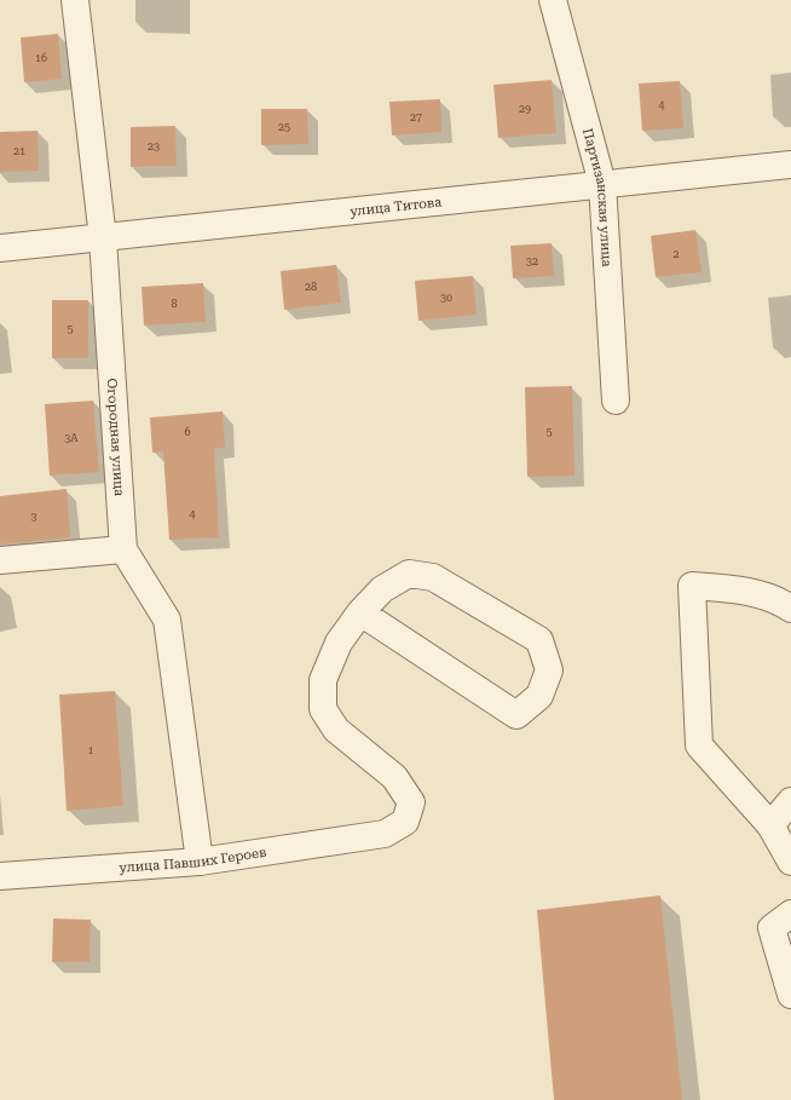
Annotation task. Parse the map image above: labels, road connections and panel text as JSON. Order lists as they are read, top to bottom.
{
  "streets": {
    "street": [
      "Партизанская улица",
      "улица Титова",
      "Огородная улица",
      "улица Павших Героев"
    ]
  },
  "crossings": [
    ["Партизанская улица", "улица Титова"],
    ["улица Титова", "Огородная улица"],
    ["Огородная улица", "улица Павших Героев"]
  ],
  "house_numbers": [
    "16",
    "4",
    "29",
    "27",
    "25",
    "23",
    "21",
    "2",
    "32",
    "28",
    "30",
    "8",
    "5",
    "6",
    "5",
    "3А",
    "4",
    "3",
    "1"
  ]
}
